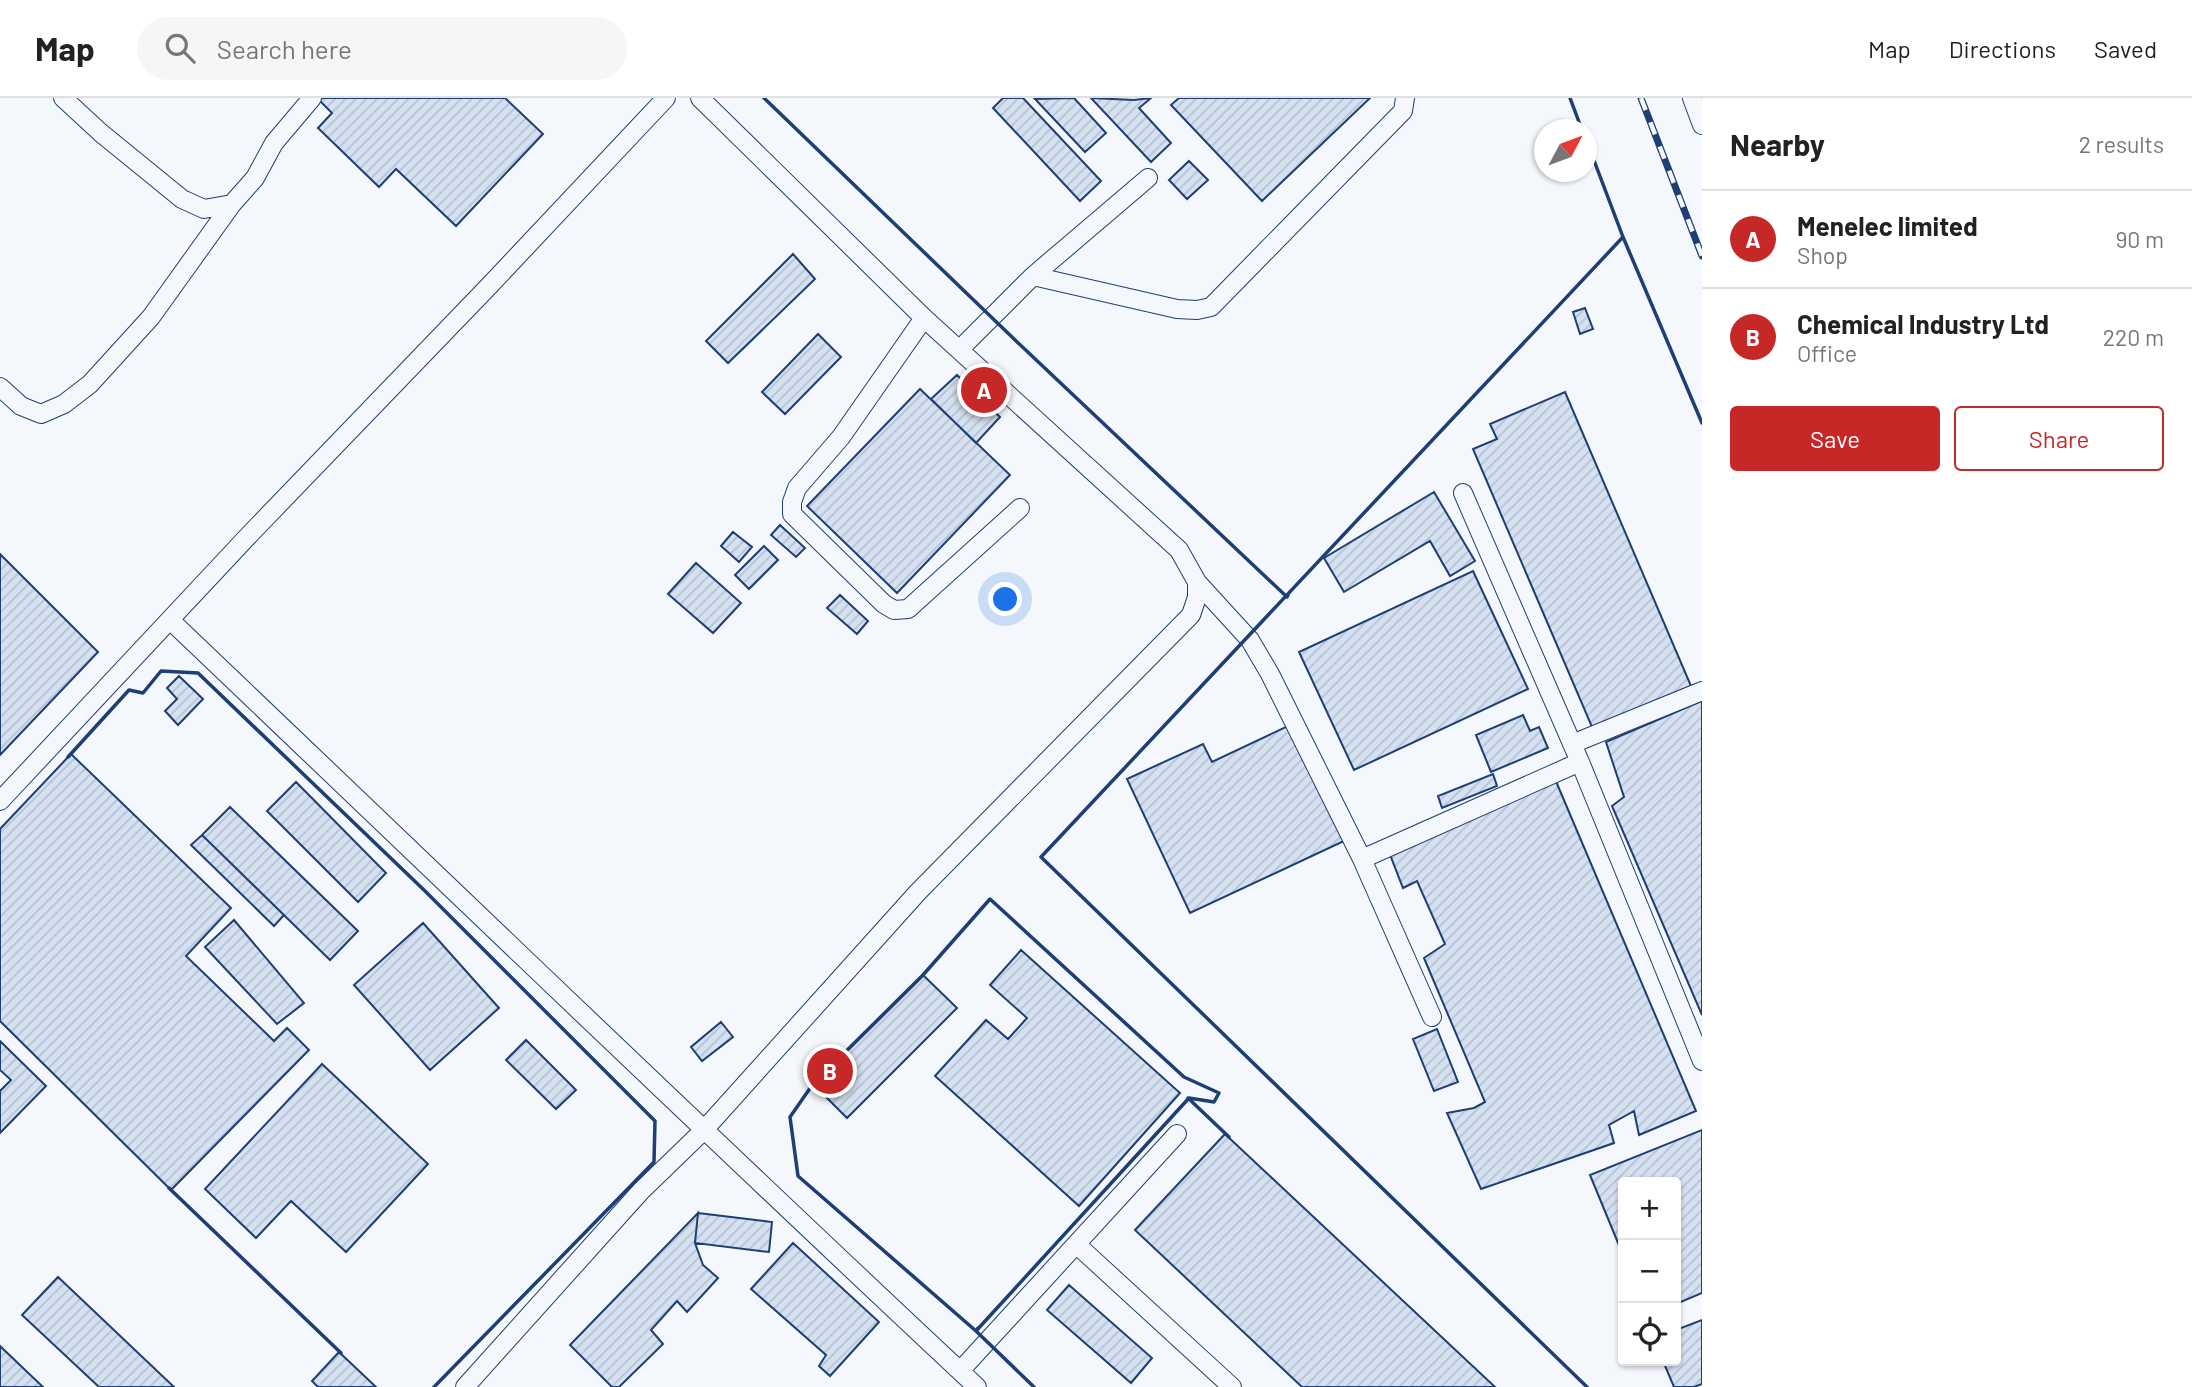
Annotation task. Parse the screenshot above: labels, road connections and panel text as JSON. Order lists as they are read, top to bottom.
{
  "north": "top right",
  "page": {
    "header": "Map",
    "search": "Search here",
    "nav": ["Map", "Directions", "Saved"],
    "heading": ["Nearby", "2 results"],
    "list": [
      {
        "mark": "A",
        "name": "Menelec limited",
        "note": "Shop",
        "value": "90 m"
      },
      {
        "mark": "B",
        "name": "Chemical Industry Ltd",
        "note": "Office",
        "value": "220 m"
      }
    ],
    "pins": ["A", "B"],
    "buttons": ["Save", "Share"],
    "map_buttons": ["+", "−"]
  }
}
